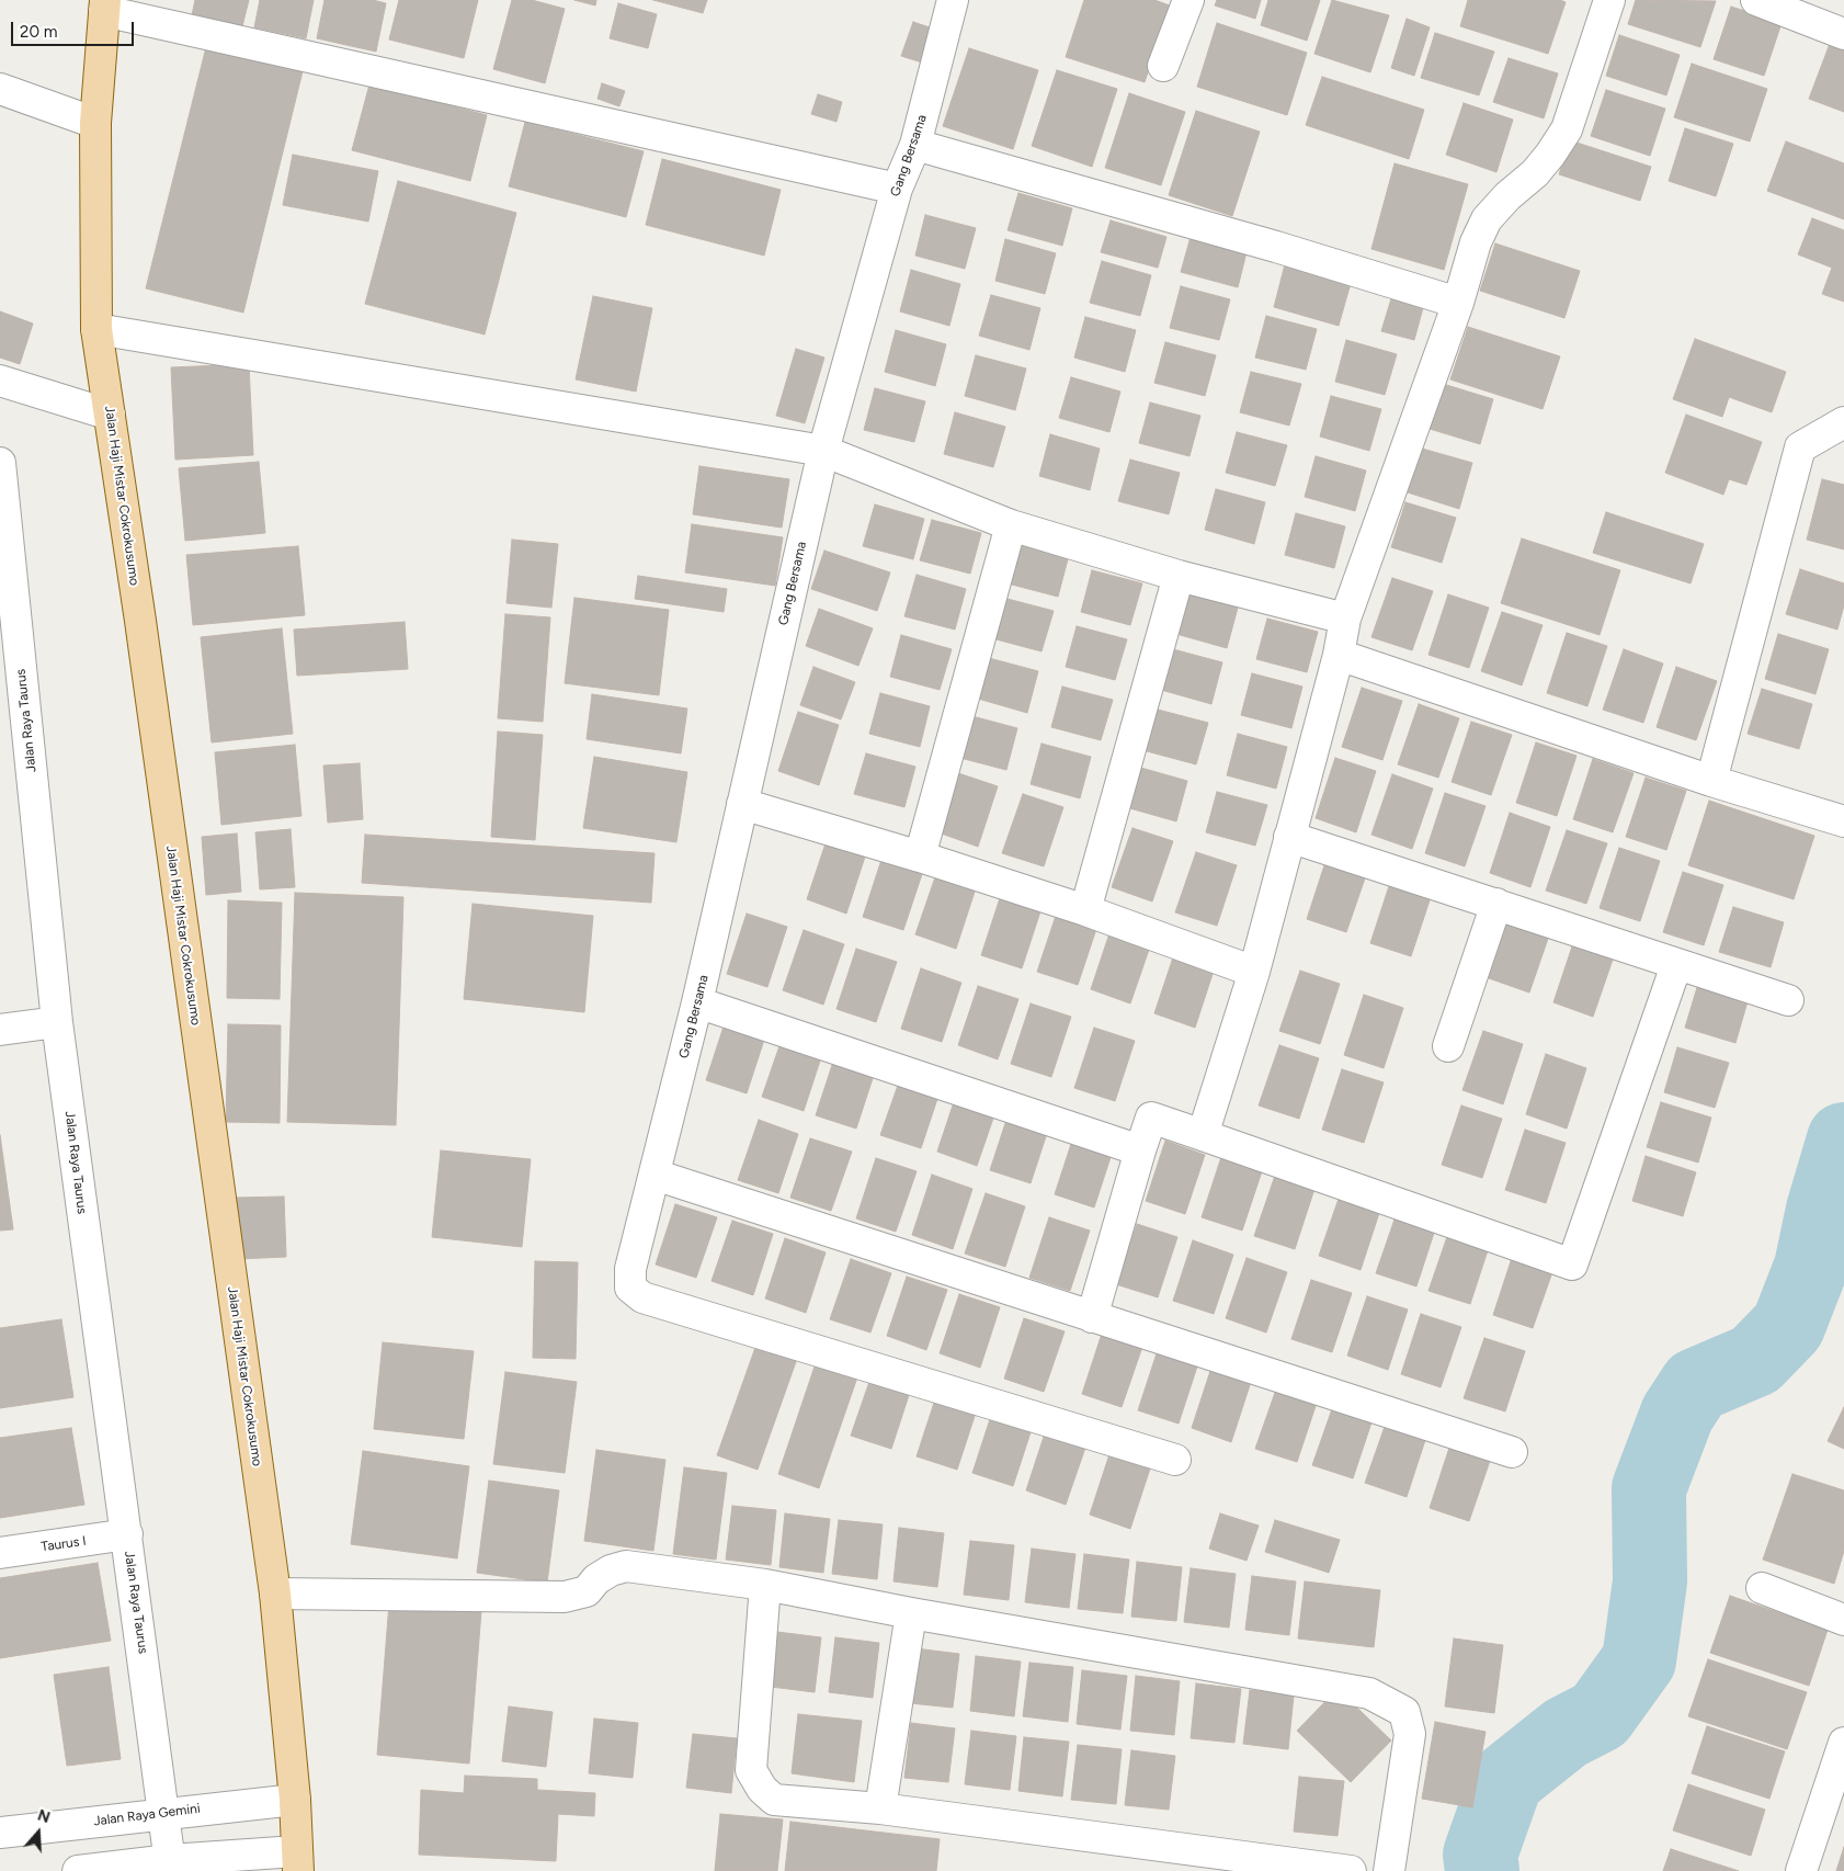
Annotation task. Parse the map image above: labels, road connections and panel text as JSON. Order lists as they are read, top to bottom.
{
  "streets": {
    "main road": ["Jalan Haji Mistar Cokrokusumo"],
    "street": [
      "Gang Bersama",
      "Jalan Raya Taurus",
      "Taurus I",
      "Jalan Raya Gemini"
    ]
  },
  "crossings": [
    ["Jalan Haji Mistar Cokrokusumo", "Jalan Raya Gemini"],
    ["Jalan Raya Taurus", "Taurus I"],
    ["Jalan Raya Taurus", "Jalan Raya Gemini"]
  ],
  "scale_bar": "20 m",
  "north": "top"
}
